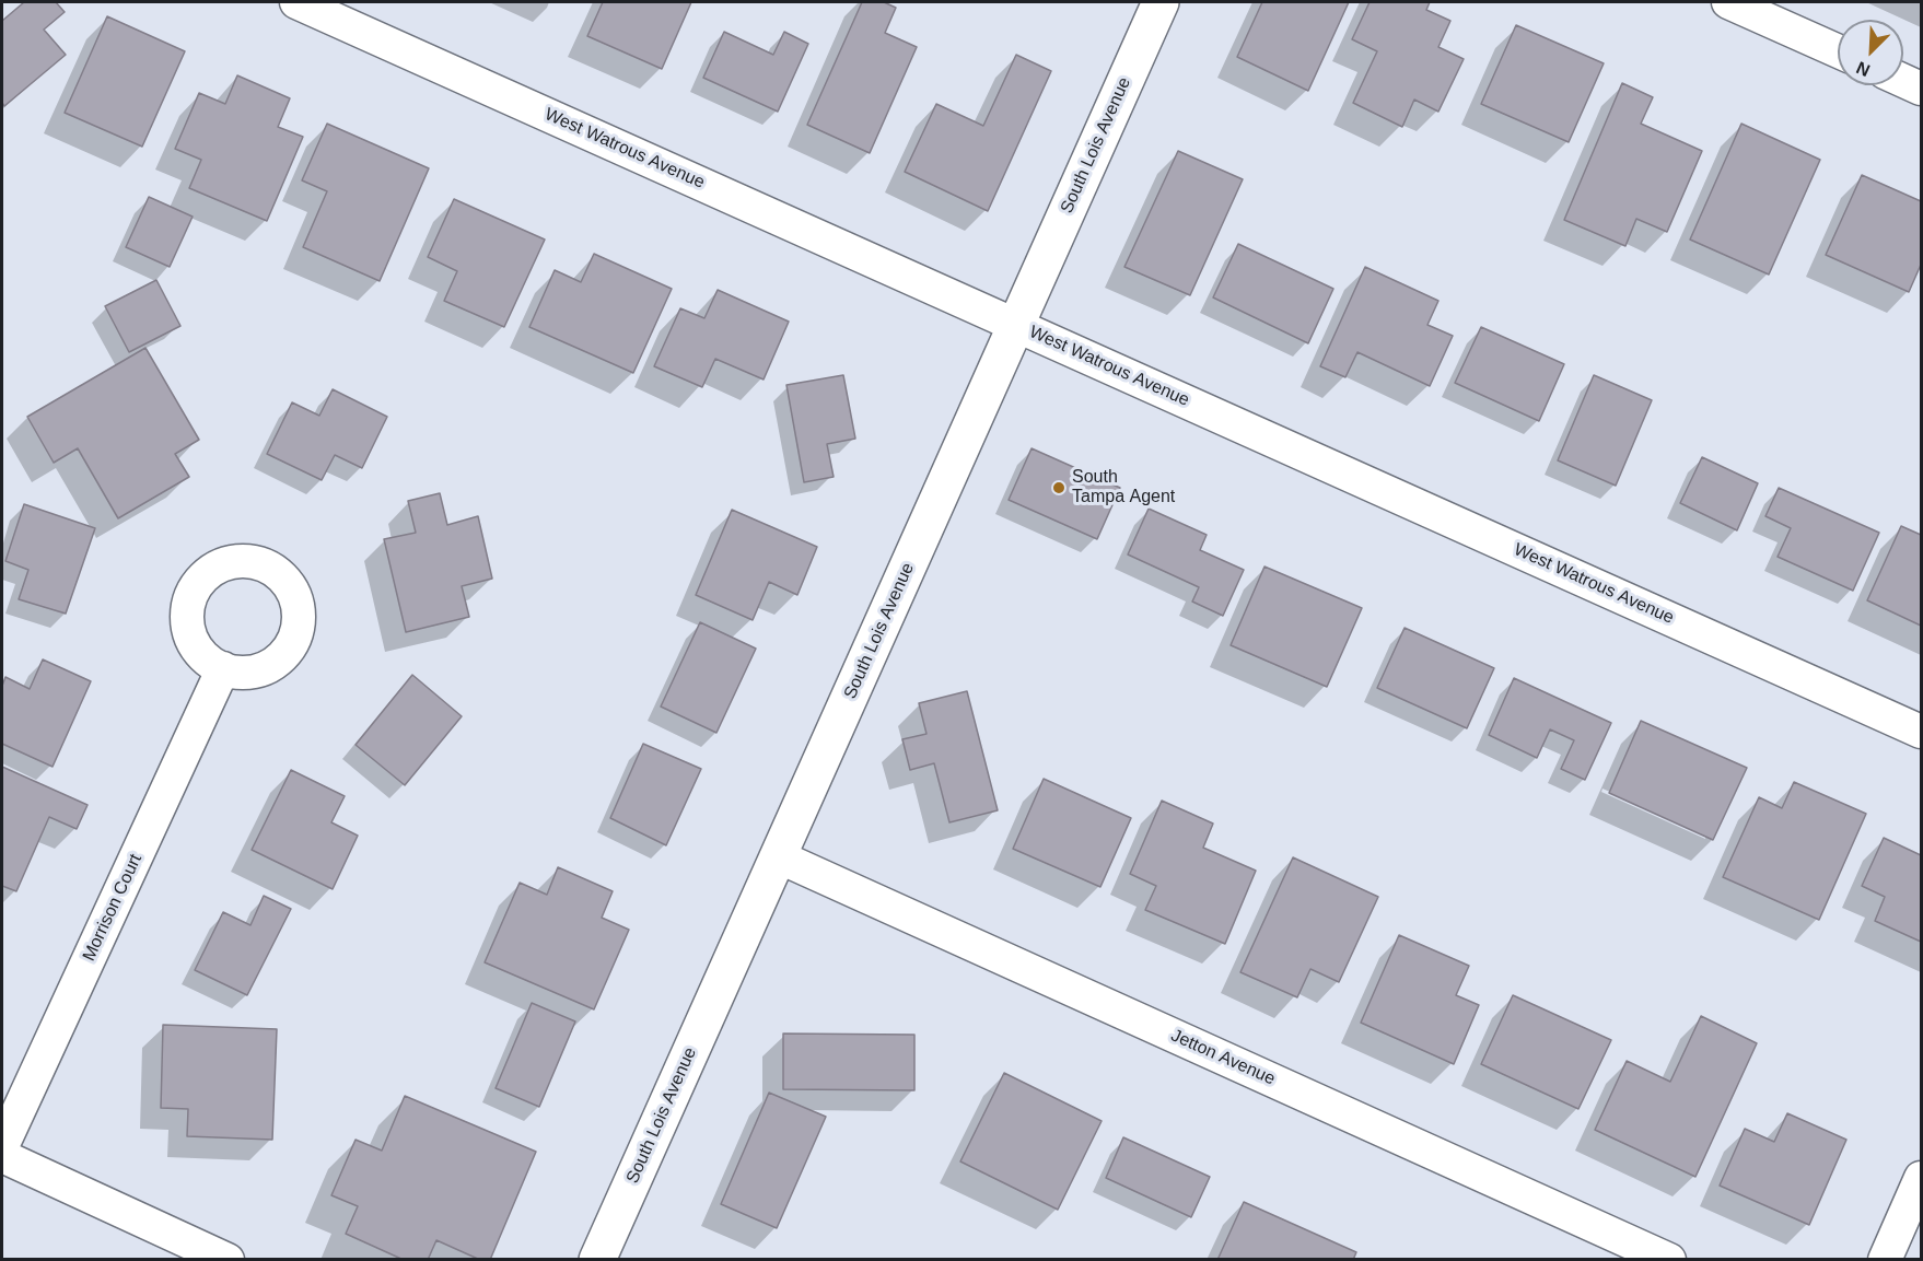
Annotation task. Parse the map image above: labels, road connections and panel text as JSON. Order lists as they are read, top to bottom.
{
  "streets": {
    "street": [
      "South Lois Avenue",
      "West Watrous Avenue",
      "Morrison Court",
      "Jetton Avenue"
    ]
  },
  "crossings": [
    ["South Lois Avenue", "West Watrous Avenue"],
    ["South Lois Avenue", "Jetton Avenue"]
  ],
  "places": ["South Tampa Agent"],
  "north": "bottom left"
}
